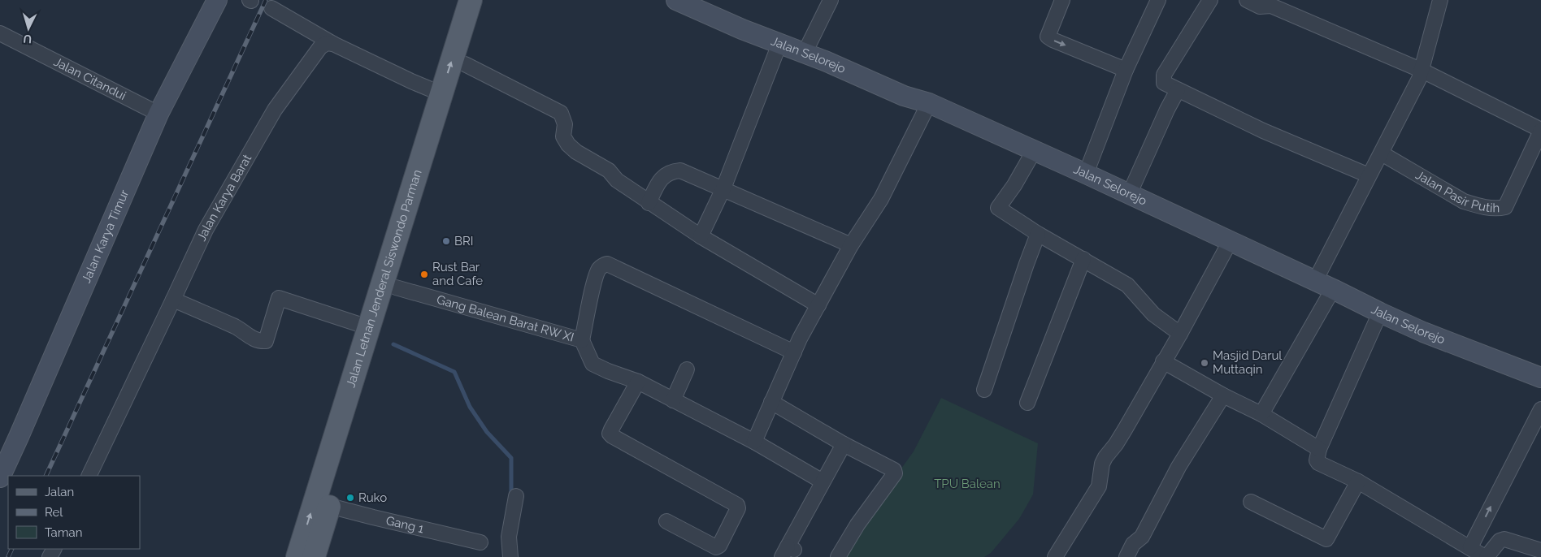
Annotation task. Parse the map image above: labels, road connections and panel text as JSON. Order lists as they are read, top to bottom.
{
  "streets": {
    "main road": ["Jalan Letnan Jenderal Siswondo Parman"],
    "street": [
      "Jalan Selorejo",
      "Jalan Citandui",
      "Jalan Pasir Putih",
      "Jalan Karya Barat",
      "Jalan Karya Timur",
      "Gang Balean Barat RW XI",
      "Gang 1"
    ]
  },
  "crossings": [
    ["Jalan Citandui", "Jalan Karya Timur"],
    ["Jalan Letnan Jenderal Siswondo Parman", "Gang Balean Barat RW XI"],
    ["Jalan Letnan Jenderal Siswondo Parman", "Gang 1"]
  ],
  "parks": ["TPU Balean"],
  "places": [
    "BRI",
    "Rust Bar and Cafe",
    "Masjid Darul Muttaqin",
    "Ruko"
  ],
  "legend": ["Jalan", "Rel", "Taman"],
  "north": "bottom"
}
